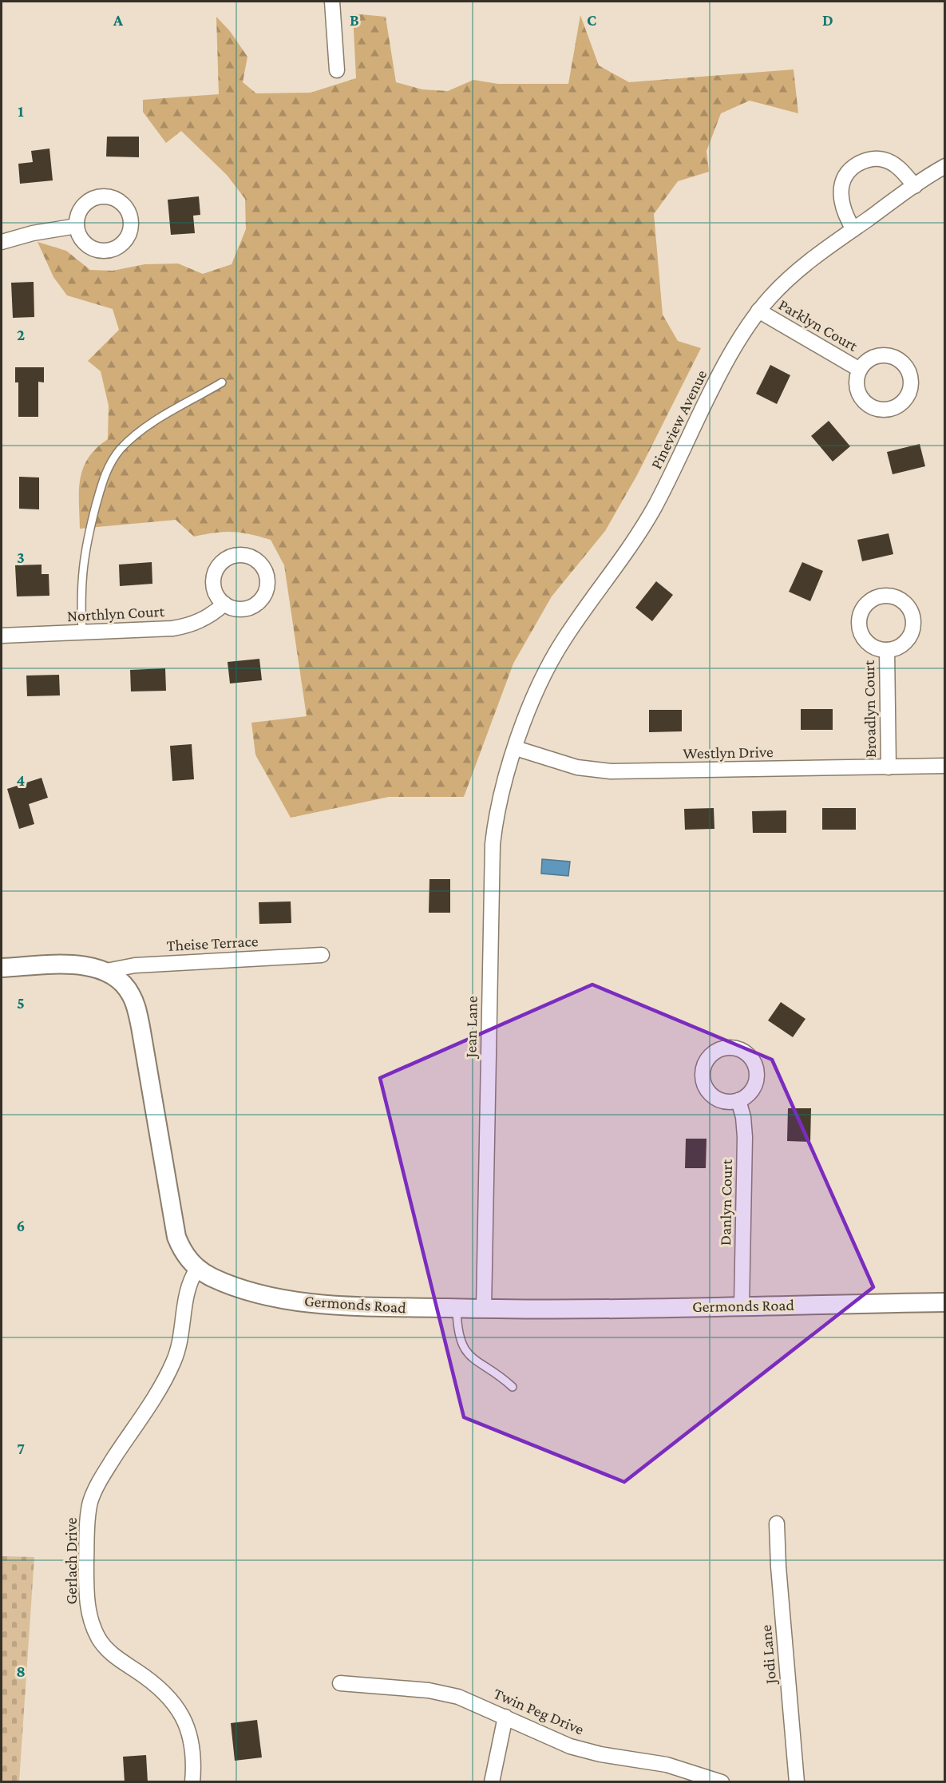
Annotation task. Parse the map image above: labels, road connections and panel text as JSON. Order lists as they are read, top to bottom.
{
  "streets": {
    "street": [
      "Parklyn Court",
      "Pineview Avenue",
      "Northlyn Court",
      "Broadlyn Court",
      "Westlyn Drive",
      "Theise Terrace",
      "Jean Lane",
      "Danlyn Court",
      "Germonds Road",
      "Gerlach Drive",
      "Jodi Lane",
      "Twin Peg Drive"
    ]
  },
  "crossings": [
    ["Parklyn Court", "Pineview Avenue"],
    ["Pineview Avenue", "Westlyn Drive"],
    ["Pineview Avenue", "Jean Lane"],
    ["Broadlyn Court", "Westlyn Drive"],
    ["Westlyn Drive", "Jean Lane"],
    ["Theise Terrace", "Germonds Road"],
    ["Jean Lane", "Germonds Road"],
    ["Danlyn Court", "Germonds Road"],
    ["Germonds Road", "Gerlach Drive"]
  ],
  "grid": {
    "columns": [
      "A",
      "B",
      "C",
      "D"
    ],
    "rows": [
      "1",
      "2",
      "3",
      "4",
      "5",
      "6",
      "7",
      "8"
    ]
  }
}
